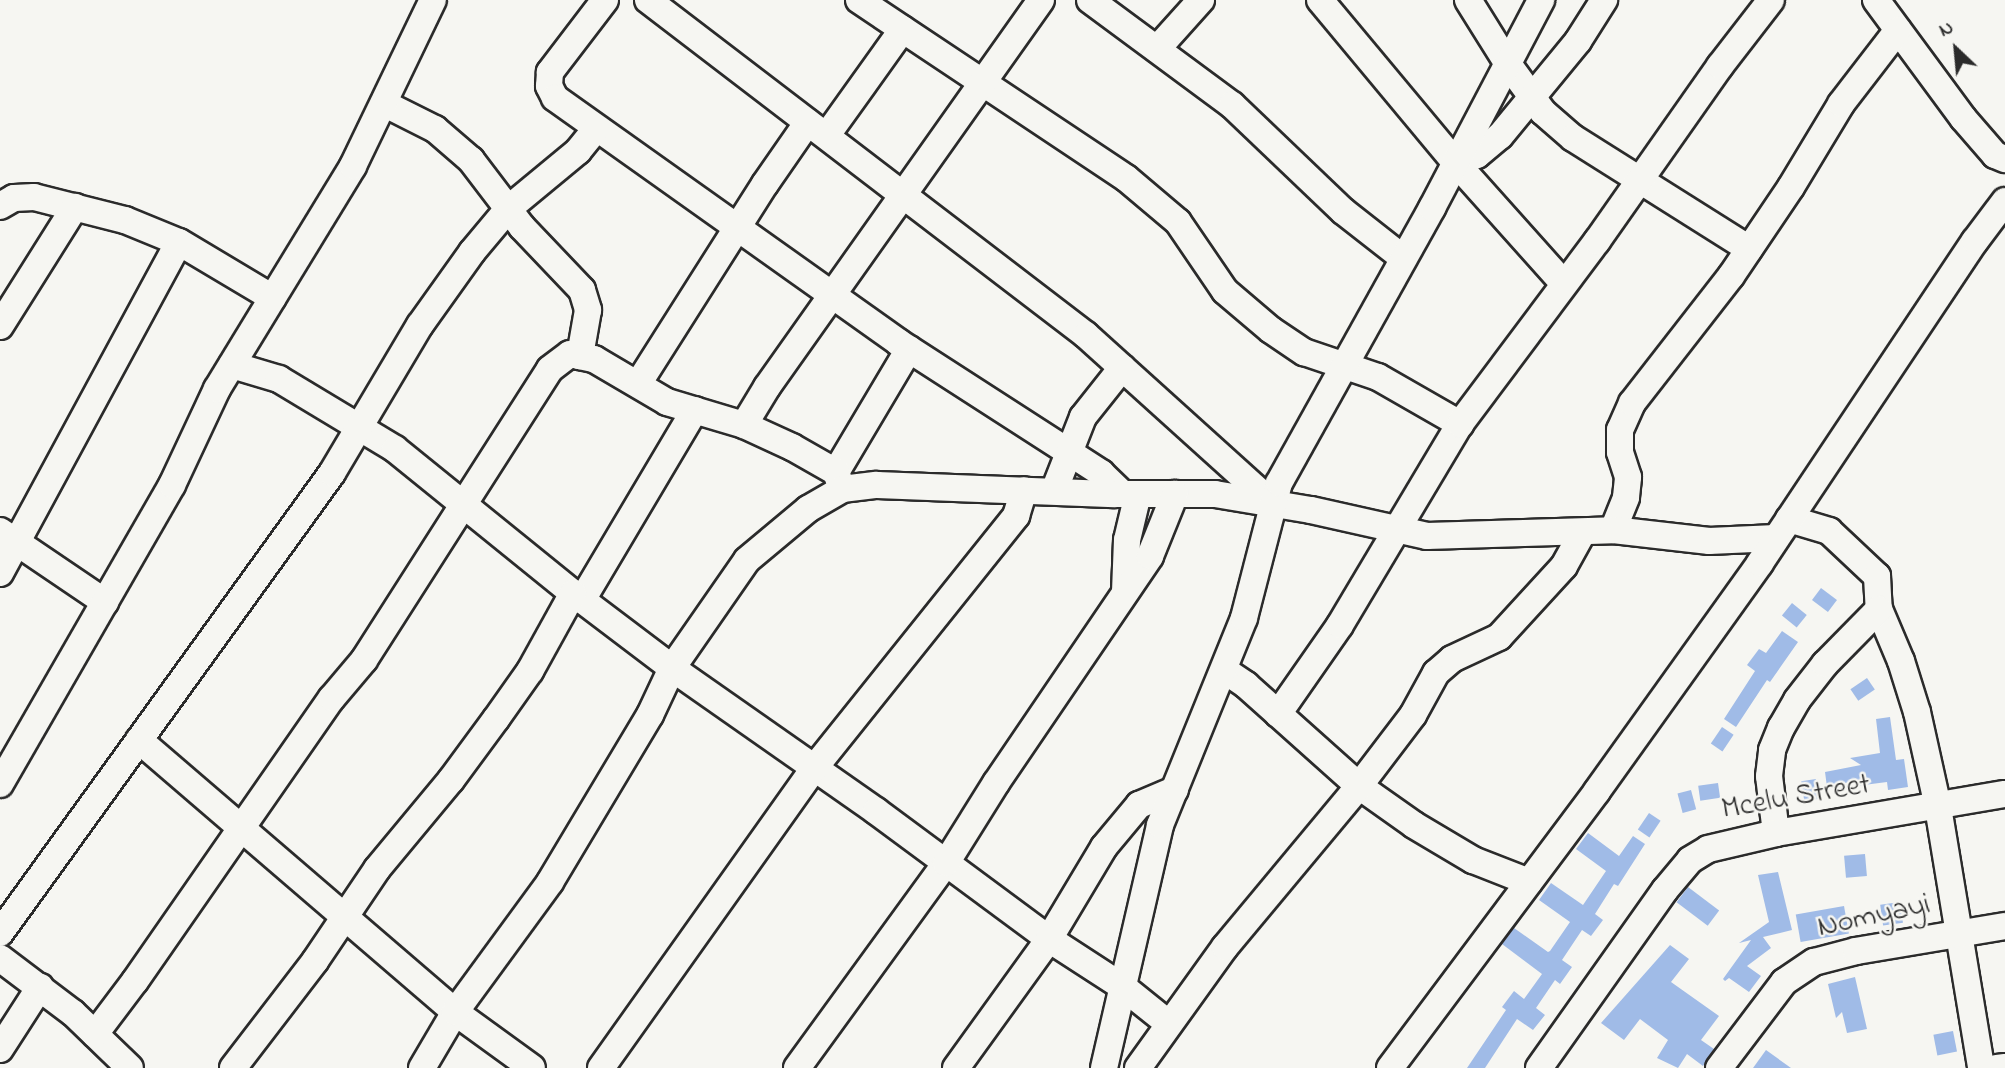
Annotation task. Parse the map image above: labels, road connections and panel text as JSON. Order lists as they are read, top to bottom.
{
  "streets": {
    "street": ["Mcelu Street", "Nomyayi"]
  },
  "north": "top left"
}
